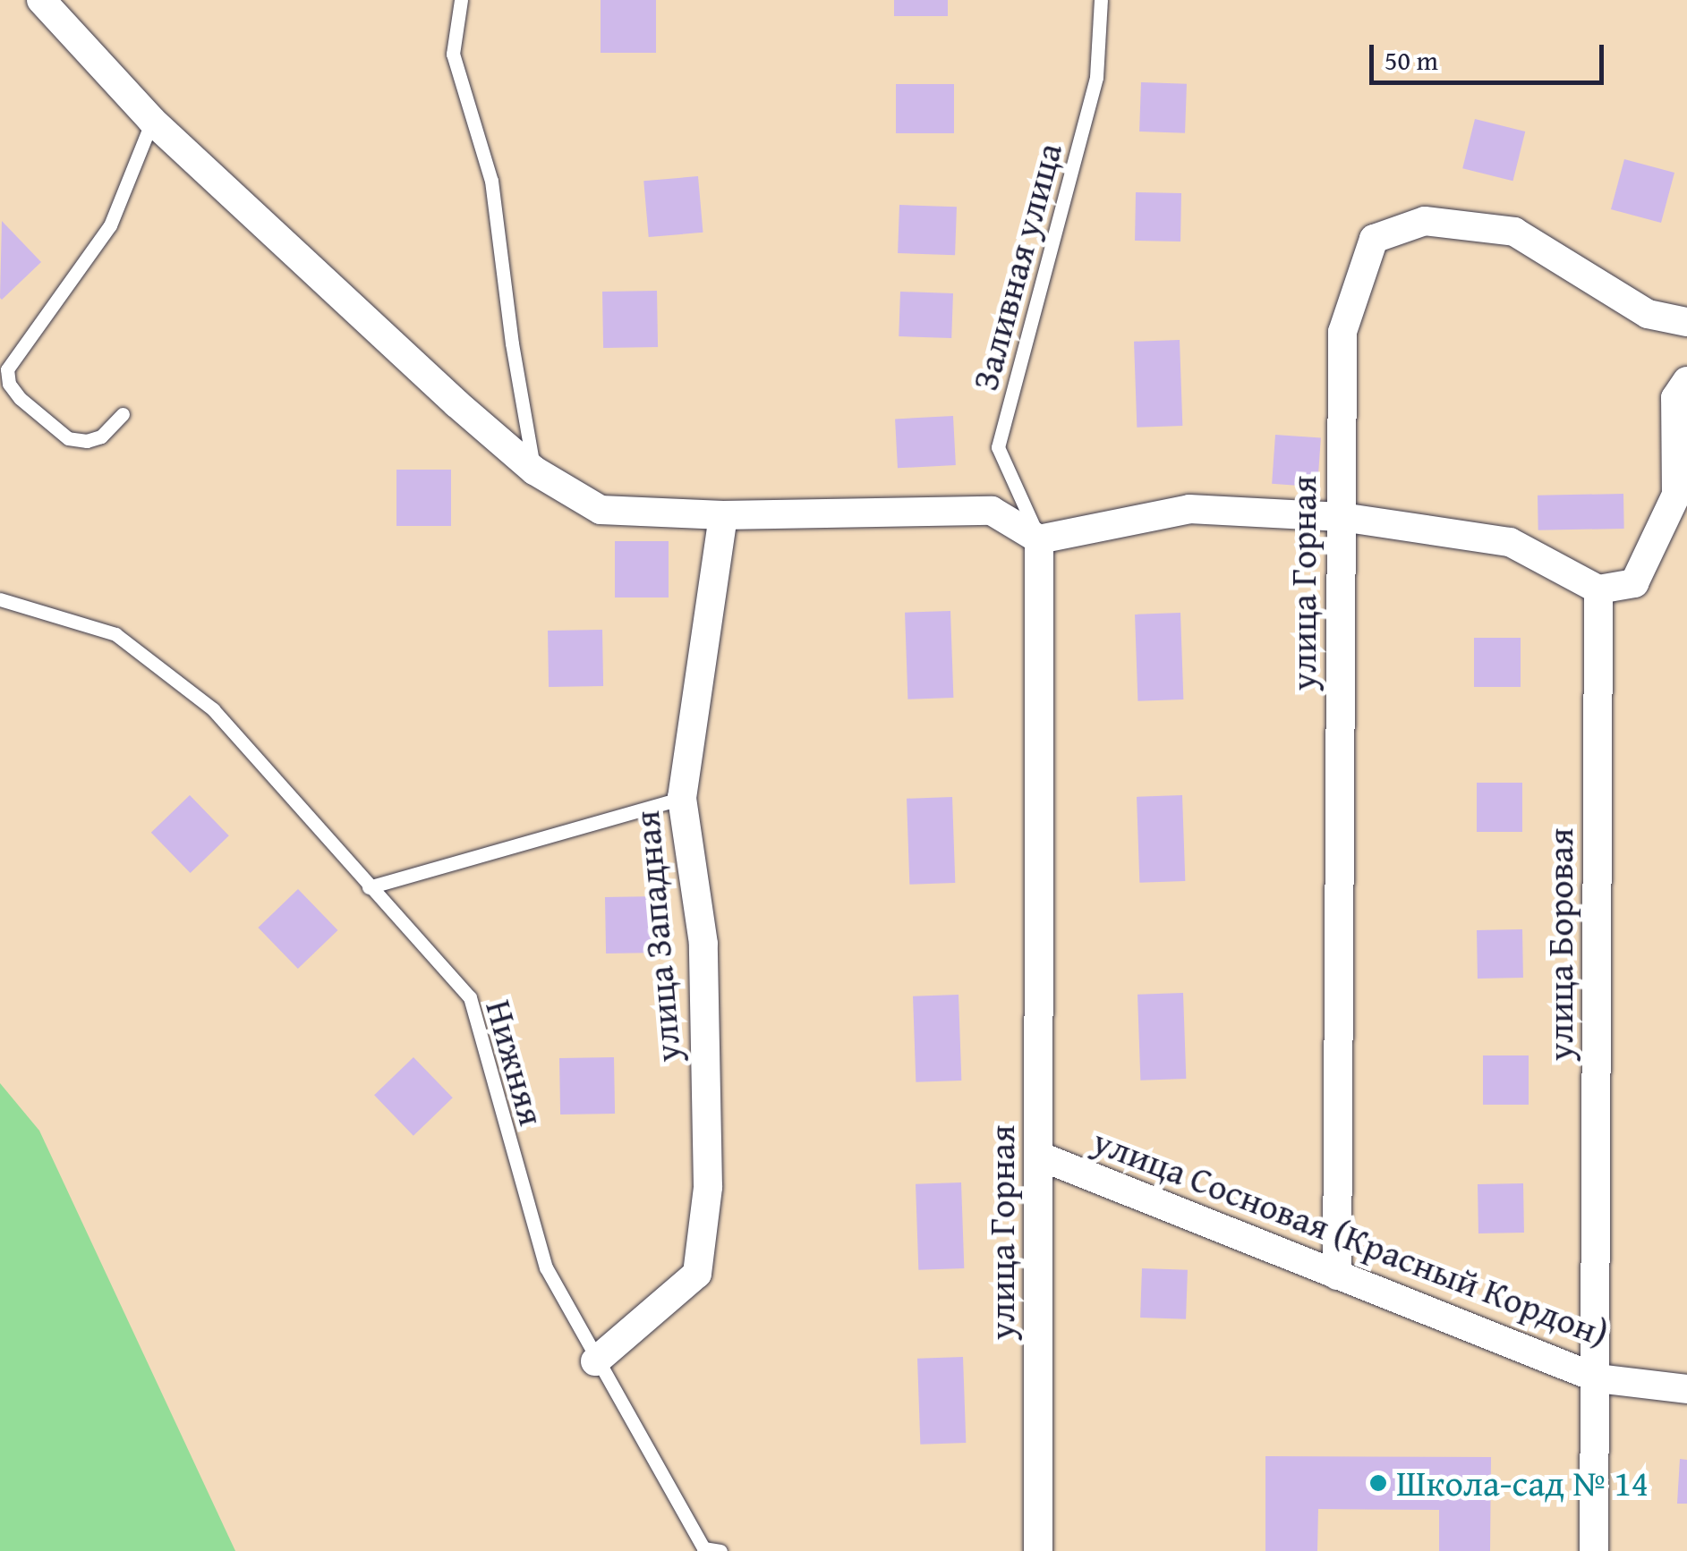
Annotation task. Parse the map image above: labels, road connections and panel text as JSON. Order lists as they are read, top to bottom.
{
  "streets": {
    "street": [
      "улица Горная",
      "улица Западная",
      "улица Боровая",
      "улица Сосновая (Красный Кордон)"
    ],
    "lane": ["Заливная улица", "Нижняя"]
  },
  "crossings": [
    ["Заливная улица", "улица Горная"],
    ["улица Горная", "улица Сосновая (Красный Кордон)"],
    ["улица Западная", "Нижняя"],
    ["улица Боровая", "улица Сосновая (Красный Кордон)"]
  ],
  "places": ["Школа-сад № 14"],
  "scale_bar": "50 m"
}
